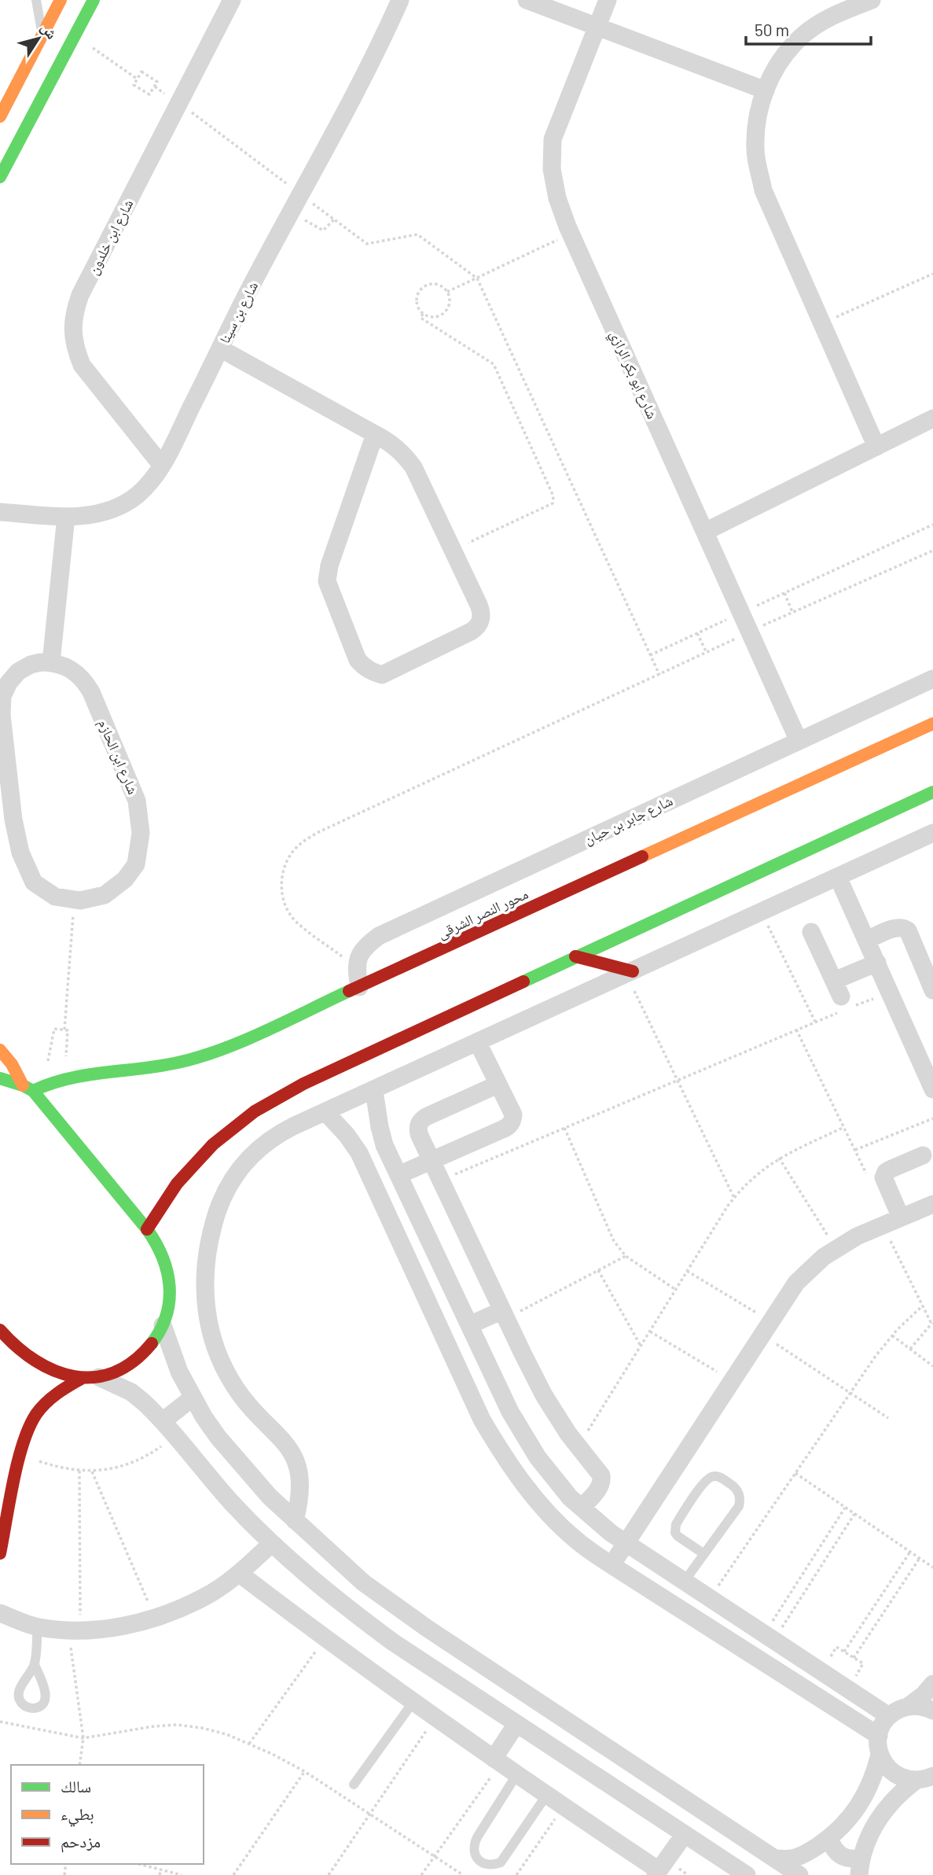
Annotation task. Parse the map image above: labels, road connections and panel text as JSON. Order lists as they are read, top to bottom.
{
  "streets": {
    "street": [
      "شارع ابن خلدون",
      "شارع بن سينا",
      "شارع ابو بكر الرازي",
      "شارع ابن الحازم",
      "شارع جابر بن حيان",
      "محور النصر الشرقى"
    ]
  },
  "crossings": [
    ["شارع ابن خلدون", "شارع بن سينا"],
    ["شارع ابو بكر الرازي", "شارع جابر بن حيان"]
  ],
  "legend": ["سالك", "بطيء", "مزدحم"],
  "scale_bar": "50 m",
  "north": "top right"
}
